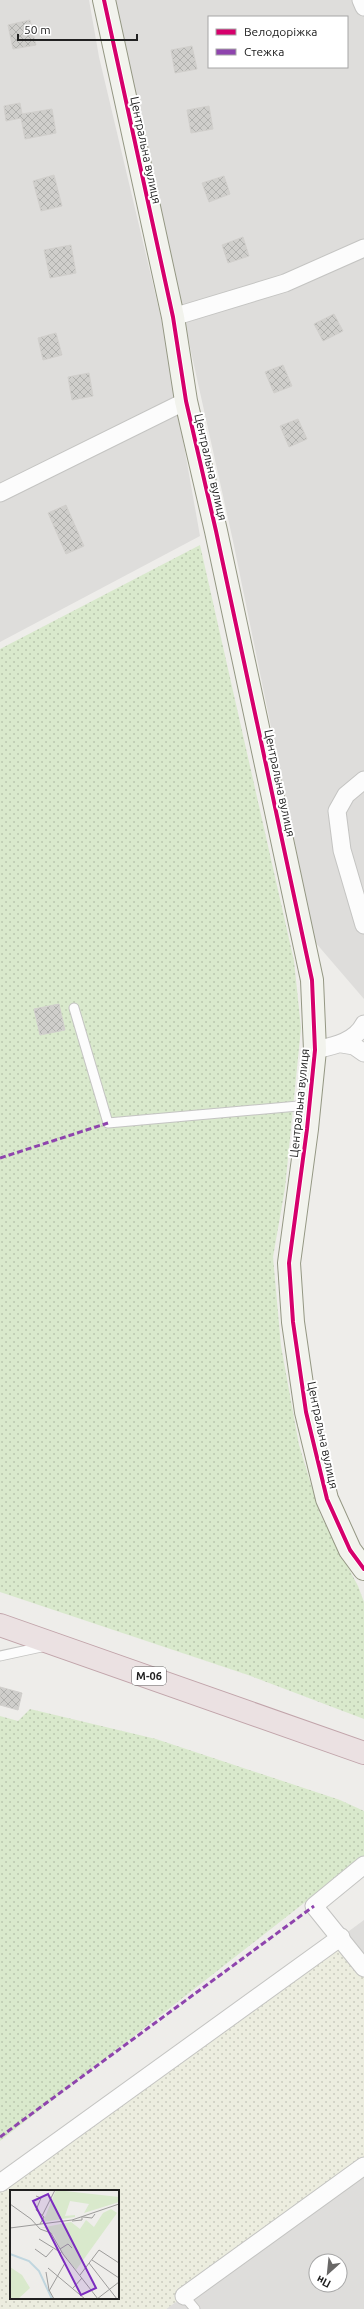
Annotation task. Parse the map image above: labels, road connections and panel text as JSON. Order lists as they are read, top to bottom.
{
  "streets": {
    "highway": ["М-06"],
    "street": ["Центральна вулиця"]
  },
  "legend": ["Велодоріжка", "Стежка"],
  "scale_bar": "50 m",
  "north": "bottom left"
}
